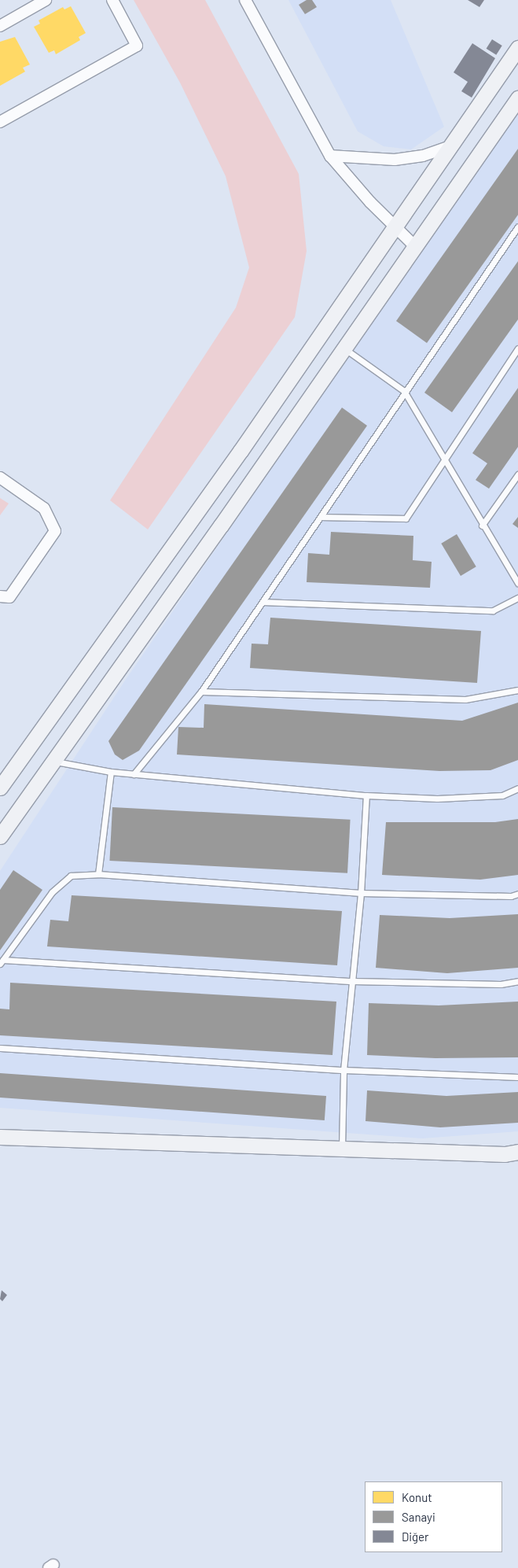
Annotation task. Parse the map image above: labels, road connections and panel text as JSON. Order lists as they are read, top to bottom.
{
  "legend": ["Konut", "Sanayi", "Diğer"]
}
